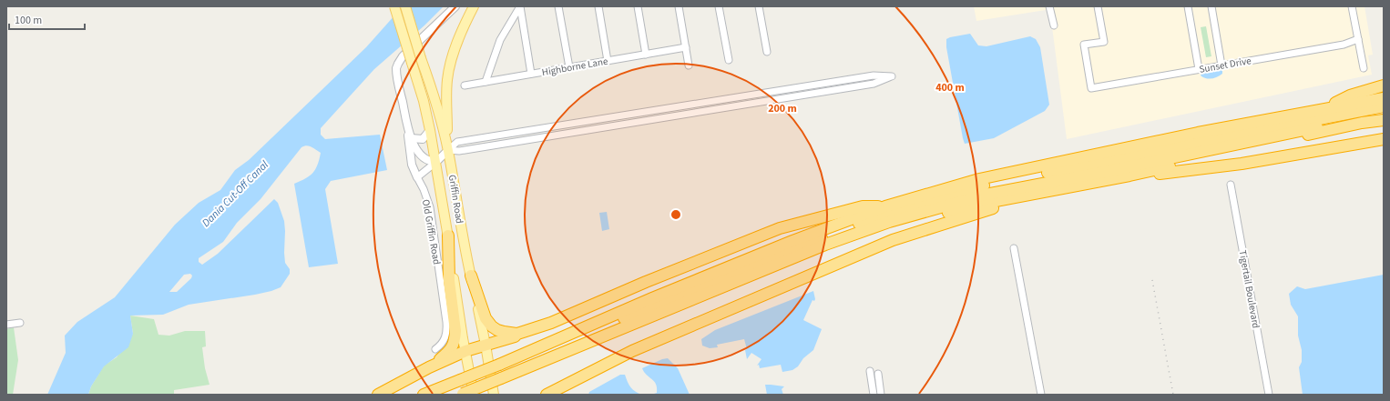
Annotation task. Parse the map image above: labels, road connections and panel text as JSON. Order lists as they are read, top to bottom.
{
  "streets": {
    "main road": ["Griffin Road"],
    "street": [
      "Sunset Drive",
      "Highborne Lane",
      "Old Griffin Road",
      "Tigertail Boulevard"
    ]
  },
  "water": ["Dania Cut-Off Canal"],
  "scale_bar": "100 m",
  "rings": ["400 m", "200 m"]
}
